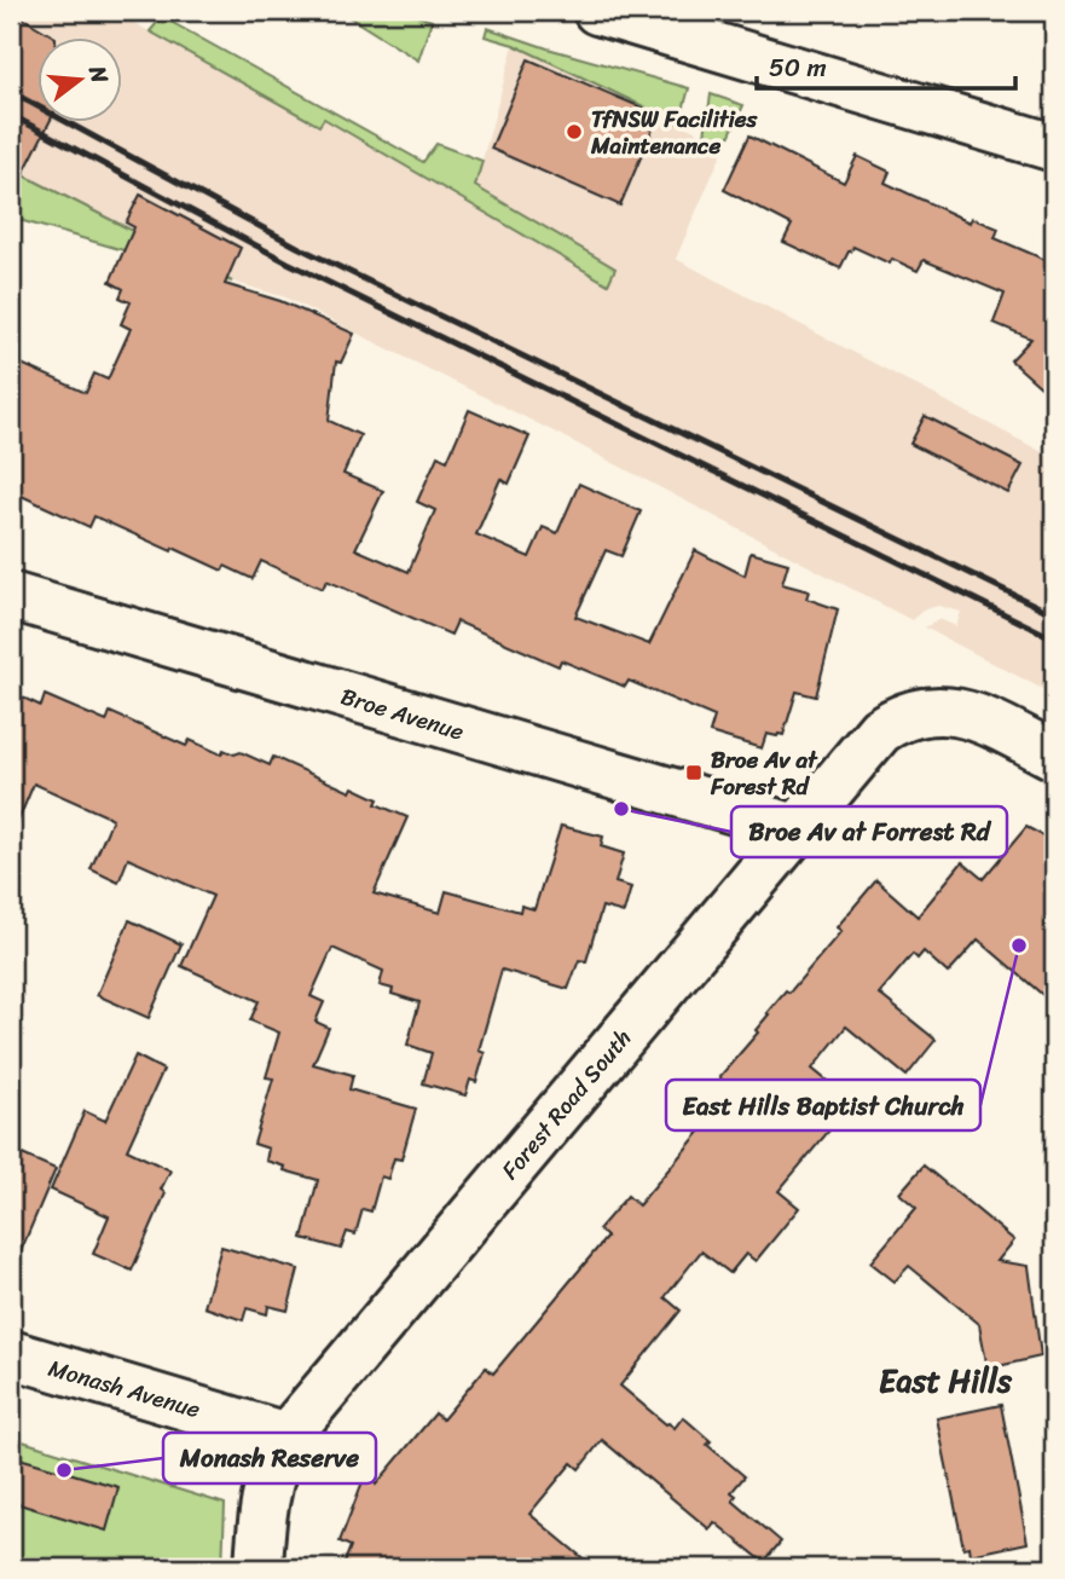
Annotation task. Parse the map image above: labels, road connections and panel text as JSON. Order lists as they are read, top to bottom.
{
  "streets": {
    "street": ["Broe Avenue", "Forest Road South", "Monash Avenue"]
  },
  "crossings": [
    ["Broe Avenue", "Forest Road South"],
    ["Forest Road South", "Monash Avenue"]
  ],
  "districts": ["East Hills"],
  "places": {
    "other": [
      "TfNSW Facilities Maintenance",
      "Broe Av at Forrest Rd",
      "East Hills Baptist Church",
      "Monash Reserve"
    ],
    "transit": ["Broe Av at Forest Rd"]
  },
  "scale_bar": "50 m",
  "north": "right"
}
